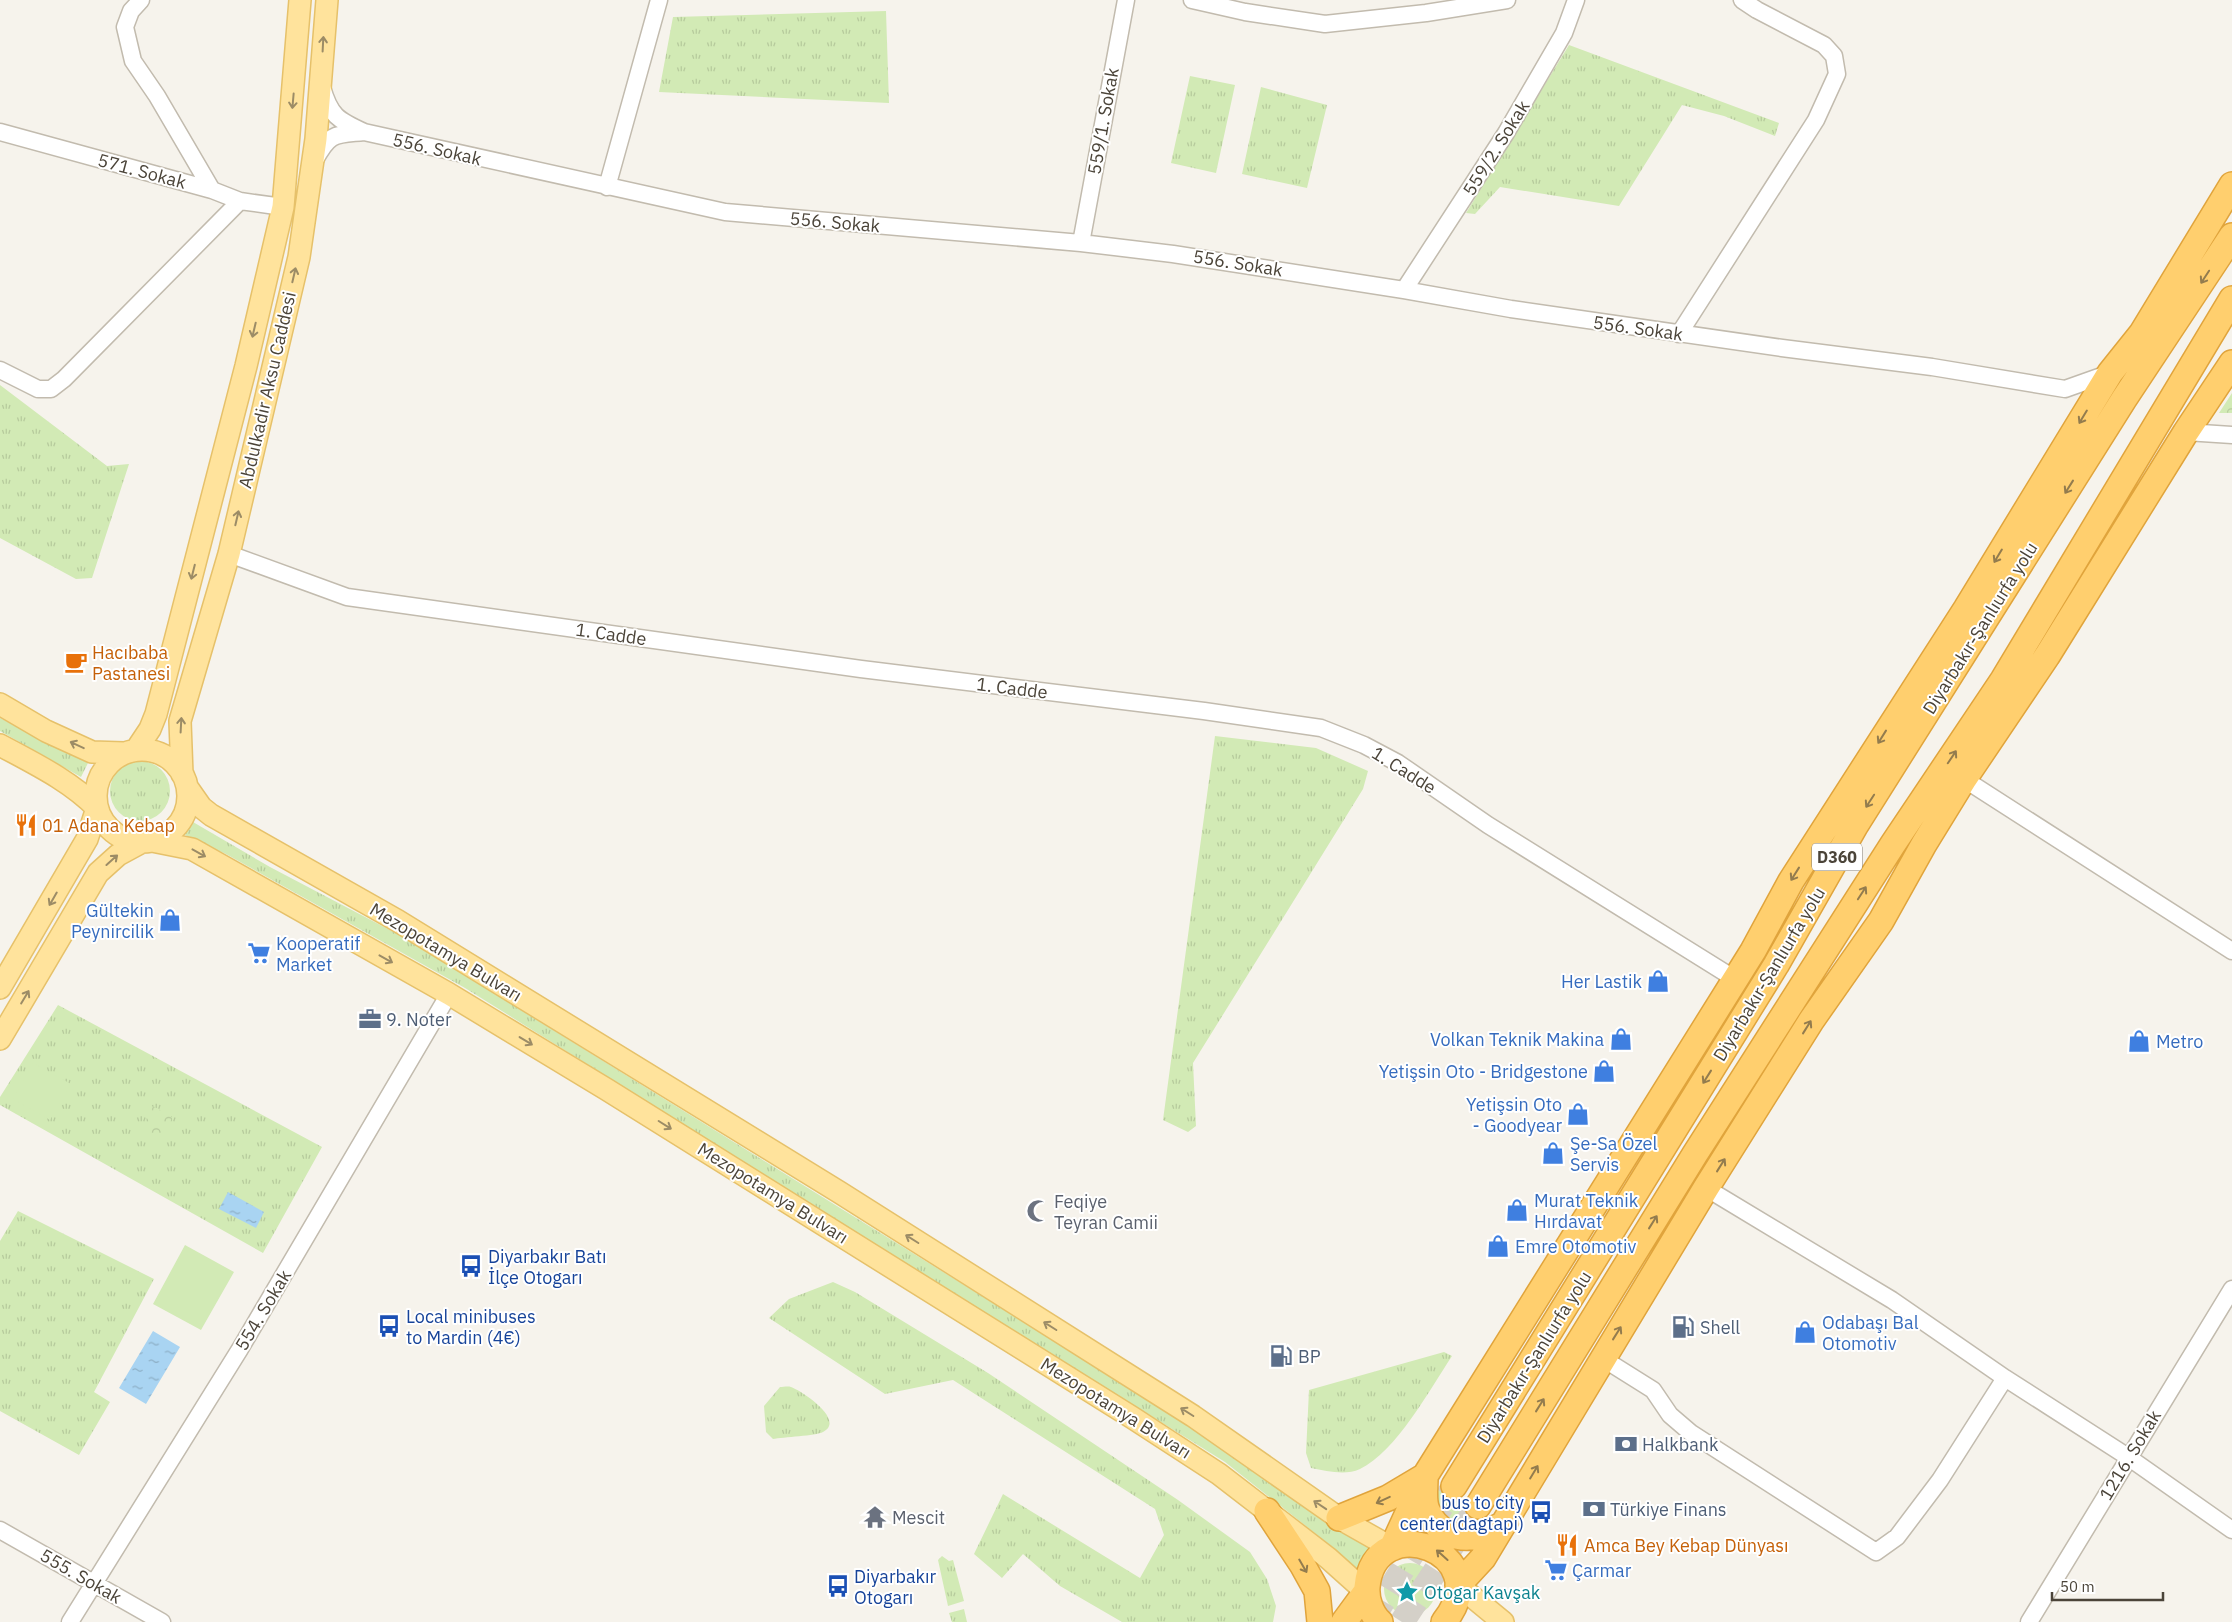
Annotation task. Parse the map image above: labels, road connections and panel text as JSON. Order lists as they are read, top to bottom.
{
  "streets": {
    "highway": ["Diyarbakır-Şanlıurfa yolu", "D360"],
    "main road": ["Abdulkadir Aksu Caddesi", "Mezopotamya Bulvarı"],
    "street": [
      "559/1. Sokak",
      "559/2. Sokak",
      "556. Sokak",
      "571. Sokak",
      "1. Cadde",
      "554. Sokak",
      "1216. Sokak",
      "555. Sokak"
    ]
  },
  "crossings": [
    ["559/1. Sokak", "556. Sokak"],
    ["559/2. Sokak", "556. Sokak"],
    ["571. Sokak", "Abdulkadir Aksu Caddesi"],
    ["Abdulkadir Aksu Caddesi", "1. Cadde"],
    ["Abdulkadir Aksu Caddesi", "Mezopotamya Bulvarı"],
    ["Mezopotamya Bulvarı", "554. Sokak"],
    ["554. Sokak", "555. Sokak"]
  ],
  "places": {
    "cafe": ["Hacıbaba Pastanesi"],
    "restaurant": ["01 Adana Kebap", "Amca Bey Kebap Dünyası"],
    "shop": [
      "Gültekin Peynircilik",
      "Her Lastik",
      "Volkan Teknik Makina",
      "Metro",
      "Yetişsin Oto - Bridgestone",
      "Yetişsin Oto - Goodyear",
      "Şe-Sa Özel Servis",
      "Murat Teknik Hırdavat",
      "Emre Otomotiv",
      "Odabaşı Bal Otomotiv"
    ],
    "supermarket": ["Kooperatif Market", "Çarmar"],
    "office": ["9. Noter"],
    "mosque": ["Feqiye Teyran Camii"],
    "bus stop": [
      "Diyarbakır Batı İlçe Otogarı",
      "Local minibuses to Mardin (4€)",
      "bus to city center(dagtapi)",
      "Diyarbakır Otogarı"
    ],
    "fuel station": ["Shell", "BP"],
    "bank": ["Halkbank", "Türkiye Finans"],
    "temple": ["Mescit"],
    "place": ["Otogar Kavşak"]
  },
  "scale_bar": "50 m"
}
